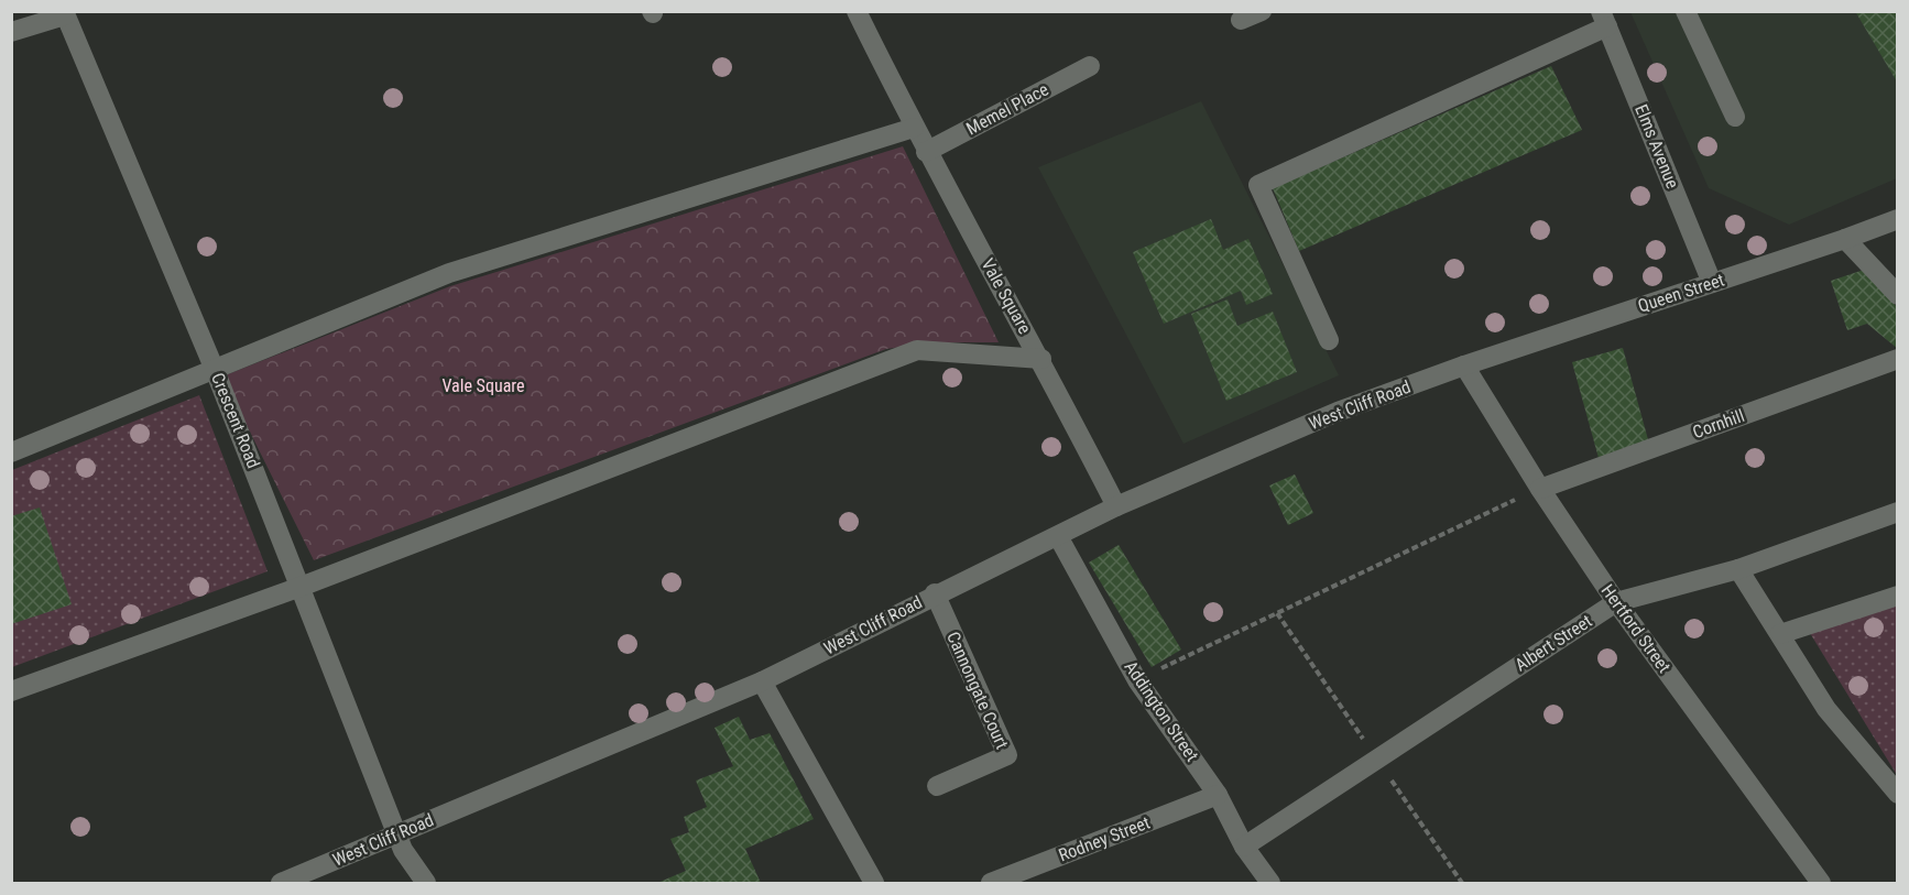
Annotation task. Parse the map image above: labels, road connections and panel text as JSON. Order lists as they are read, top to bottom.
{
  "streets": {
    "street": [
      "Memel Place",
      "Elms Avenue",
      "Queen Street",
      "Vale Square",
      "West Cliff Road",
      "Crescent Road",
      "Cornhill",
      "Hertford Street",
      "Albert Street",
      "Cannongate Court",
      "Addington Street",
      "Rodney Street"
    ]
  },
  "crossings": [
    ["Memel Place", "Vale Square"],
    ["Elms Avenue", "Queen Street"],
    ["Queen Street", "West Cliff Road"],
    ["Queen Street", "Hertford Street"],
    ["Vale Square", "West Cliff Road"],
    ["Vale Square", "Crescent Road"],
    ["West Cliff Road", "Crescent Road"],
    ["West Cliff Road", "Hertford Street"],
    ["West Cliff Road", "Cannongate Court"],
    ["West Cliff Road", "Addington Street"],
    ["Cornhill", "Hertford Street"],
    ["Hertford Street", "Albert Street"],
    ["Albert Street", "Addington Street"],
    ["Addington Street", "Rodney Street"]
  ],
  "parks": ["Vale Square"]
}
